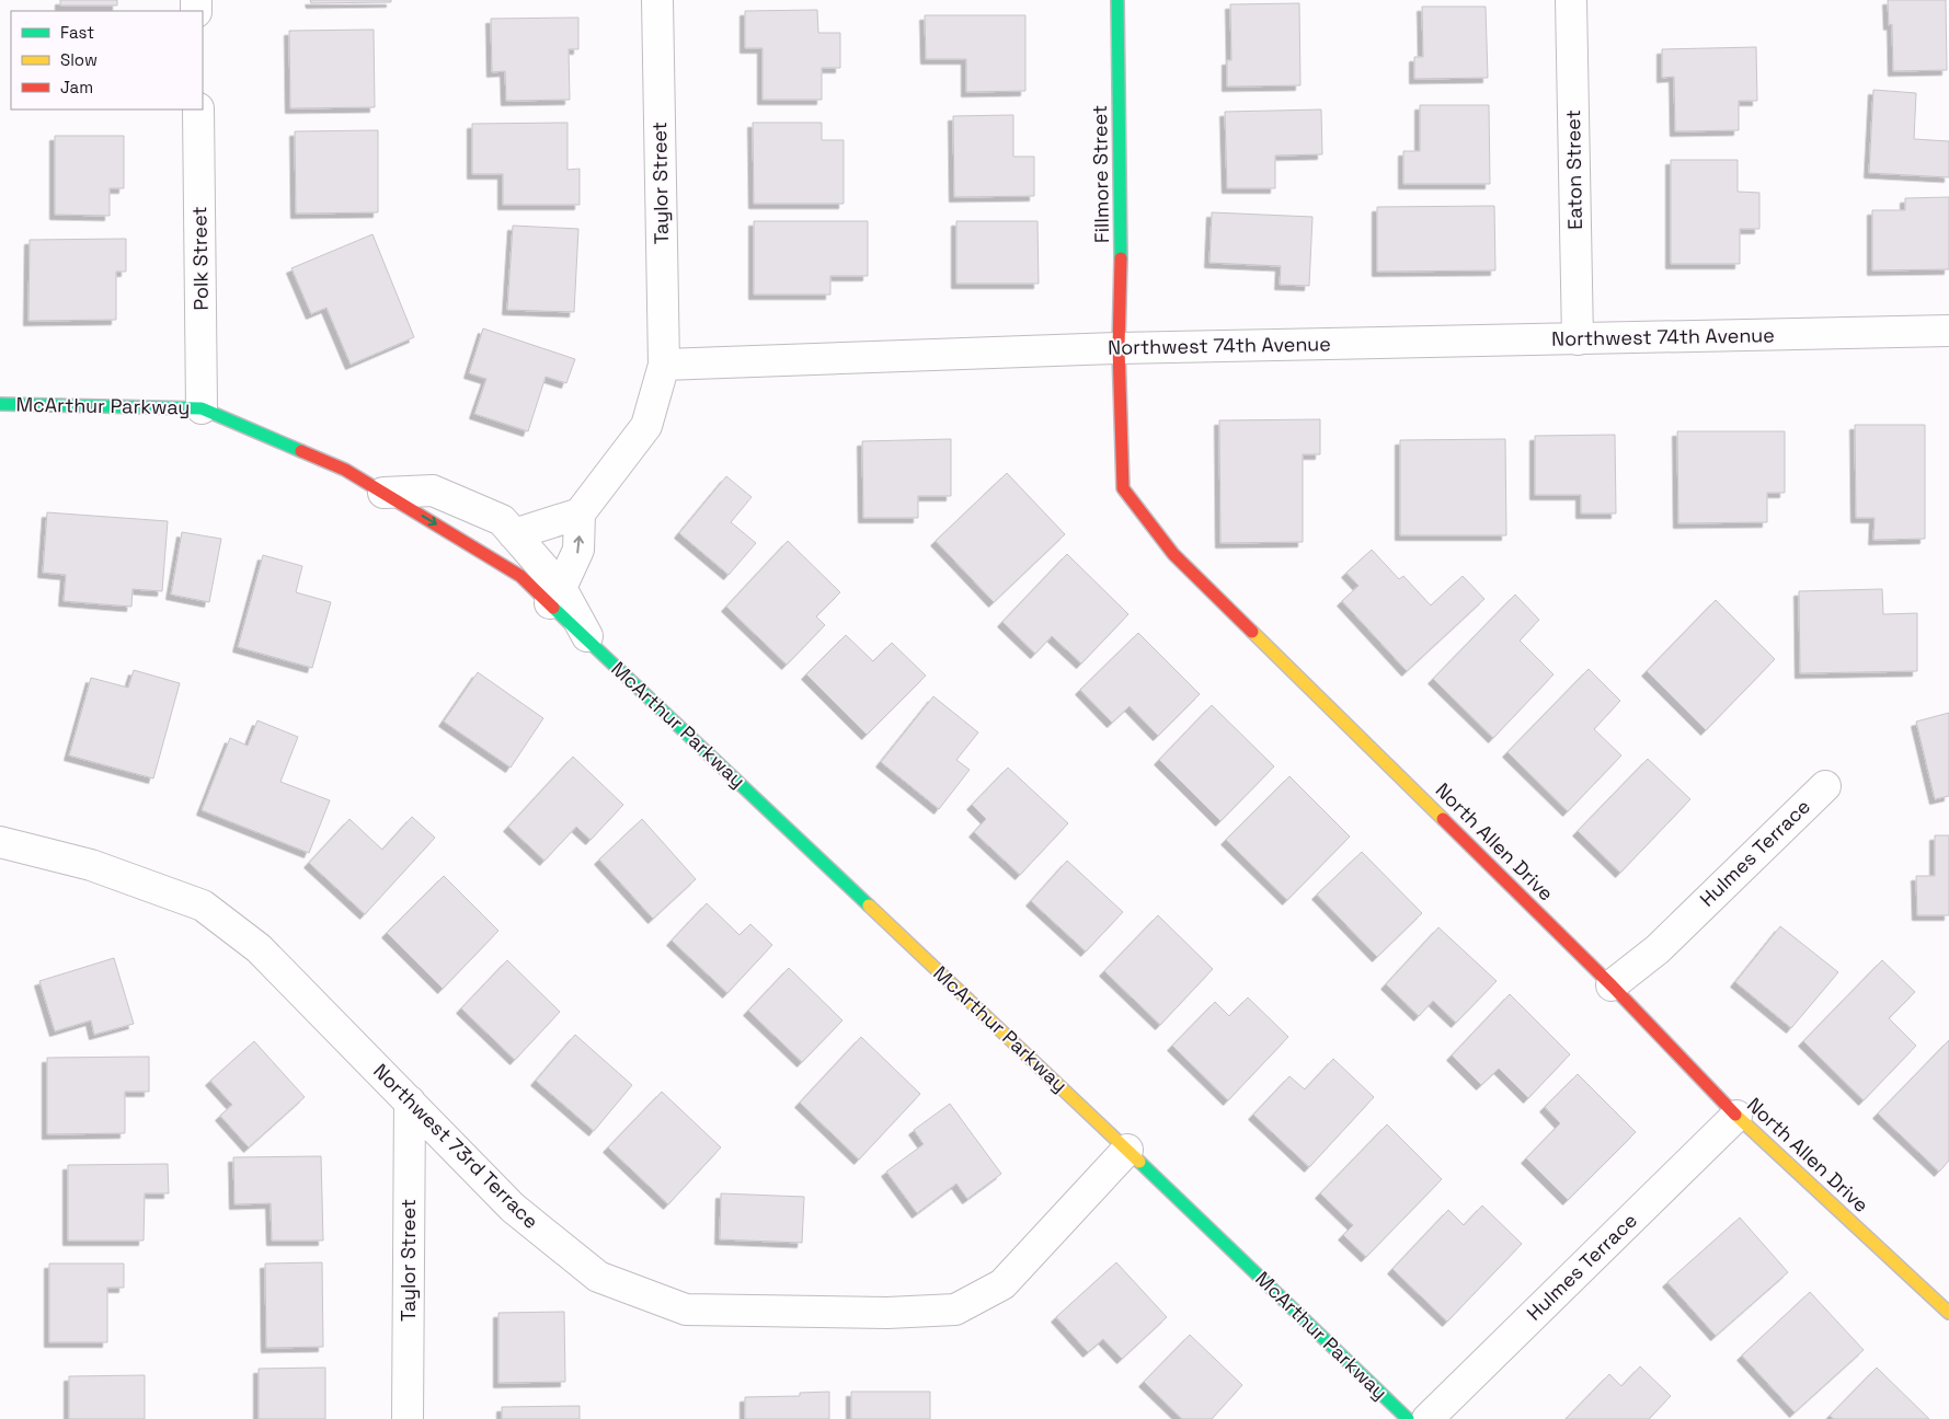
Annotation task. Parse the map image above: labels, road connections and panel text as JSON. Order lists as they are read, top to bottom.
{
  "streets": {
    "street": [
      "Eaton Street",
      "Fillmore Street",
      "Taylor Street",
      "Polk Street",
      "Northwest 74th Avenue",
      "McArthur Parkway",
      "North Allen Drive",
      "Hulmes Terrace",
      "Northwest 73rd Terrace"
    ]
  },
  "crossings": [
    ["Eaton Street", "Northwest 74th Avenue"],
    ["Fillmore Street", "Northwest 74th Avenue"],
    ["Fillmore Street", "North Allen Drive"],
    ["Taylor Street", "Northwest 74th Avenue"],
    ["Taylor Street", "Northwest 73rd Terrace"],
    ["Polk Street", "McArthur Parkway"],
    ["Northwest 74th Avenue", "North Allen Drive"],
    ["McArthur Parkway", "Northwest 73rd Terrace"],
    ["North Allen Drive", "Hulmes Terrace"]
  ],
  "legend": ["Fast", "Slow", "Jam"]
}
